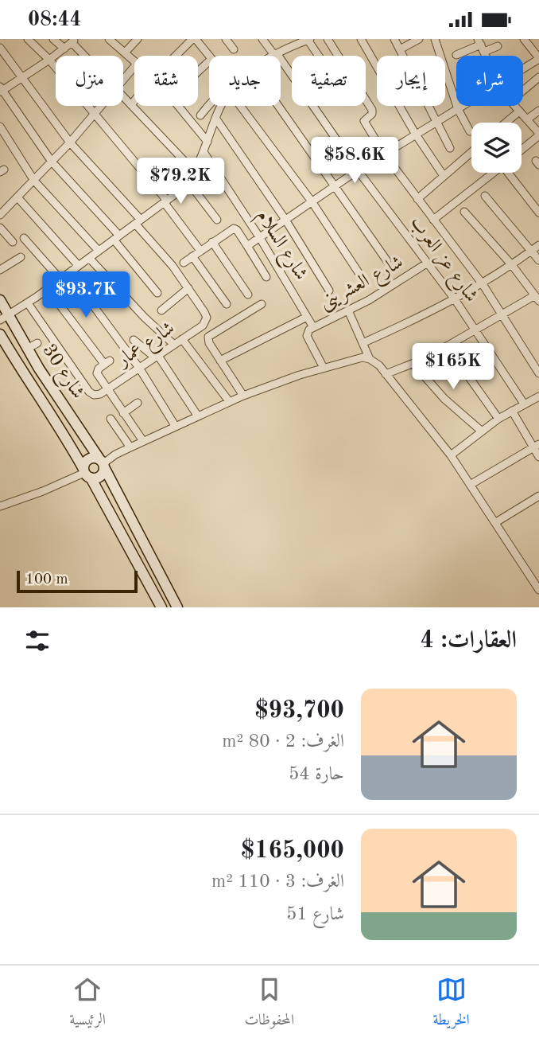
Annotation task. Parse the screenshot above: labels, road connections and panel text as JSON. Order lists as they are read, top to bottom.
{
  "streets": {
    "street": [
      "شارع السلام",
      "شارع عز العرب",
      "شارع العشرينى",
      "شارع عمار",
      "شارع 30"
    ]
  },
  "crossings": [
    ["شارع السلام", "شارع العشرينى"],
    ["شارع عز العرب", "شارع العشرينى"]
  ],
  "scale_bar": "100 m",
  "page": {
    "status": "08:44",
    "chip": [
      "شراء",
      "إيجار",
      "تصفية",
      "جديد",
      "شقة",
      "منزل"
    ],
    "price": [
      "$58.6K",
      "$79.2K",
      "$93.7K",
      "$165K"
    ],
    "scale": "100 m",
    "heading": "العقارات: 4",
    "list": [
      {
        "name": "$93,700",
        "note": "الغرف: 2 · 80 m² · حارة 54"
      },
      {
        "name": "$165,000",
        "note": "الغرف: 3 · 110 m² · شارع 51"
      }
    ],
    "tabs": ["الخريطة", "المحفوظات", "الرئيسية"]
  }
}
